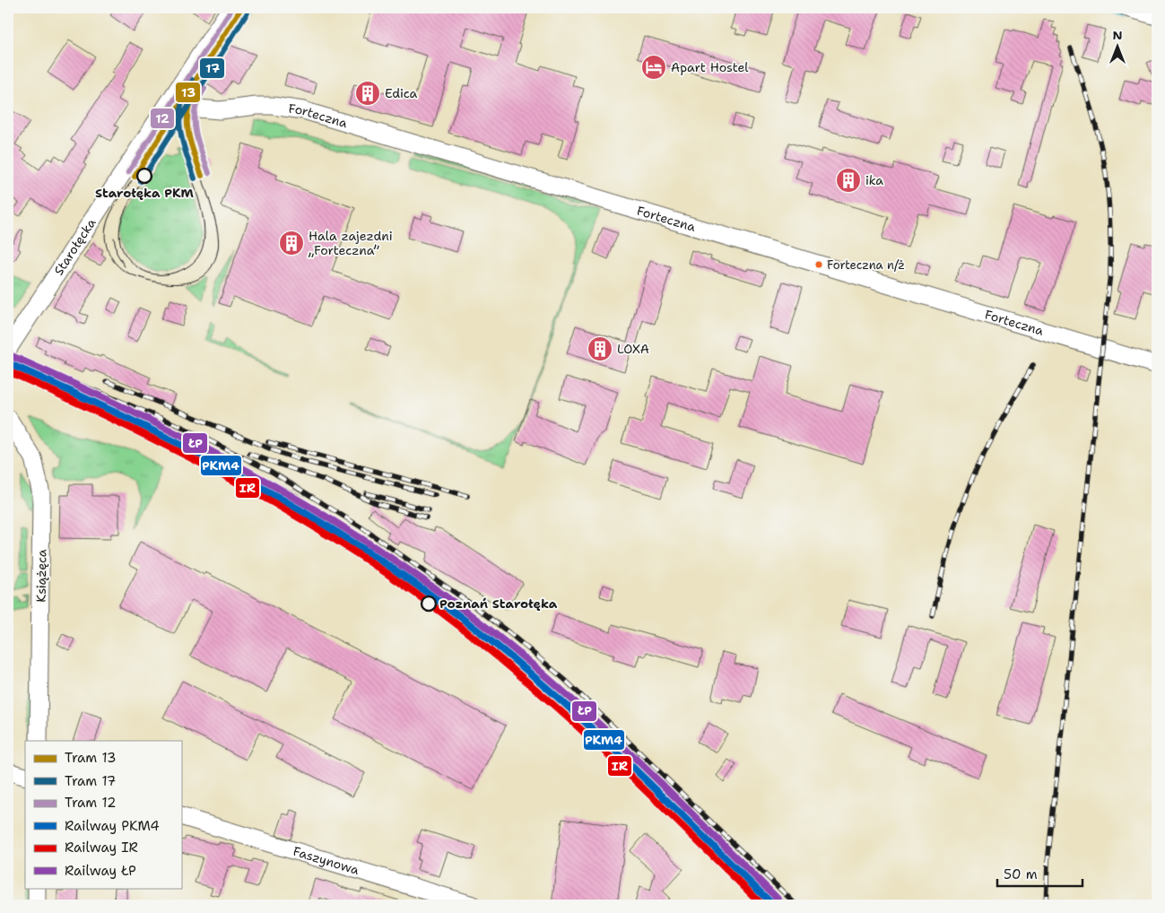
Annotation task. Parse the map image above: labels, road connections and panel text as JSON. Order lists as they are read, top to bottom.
{
  "streets": {
    "street": [
      "Forteczna",
      "Starołęcka",
      "Książęca",
      "Faszynowa"
    ]
  },
  "crossings": [
    ["Forteczna", "Starołęcka"]
  ],
  "places": {
    "hotel": ["Apart Hostel"],
    "building": [
      "Edica",
      "ika",
      "Hala zajezdni „Forteczna”",
      "LOXA"
    ],
    "other": ["Starołęka PKM", "Forteczna n/ż", "Poznań Starołęka"]
  },
  "lines": [
    "tram line 13",
    "tram line 12",
    "tram line 17",
    "rail line ŁP",
    "rail line PKM4",
    "rail line IR"
  ],
  "legend": [
    "Tram 13",
    "Tram 17",
    "Tram 12",
    "Railway PKM4",
    "Railway IR",
    "Railway ŁP"
  ],
  "scale_bar": "50 m",
  "north": "top"
}
